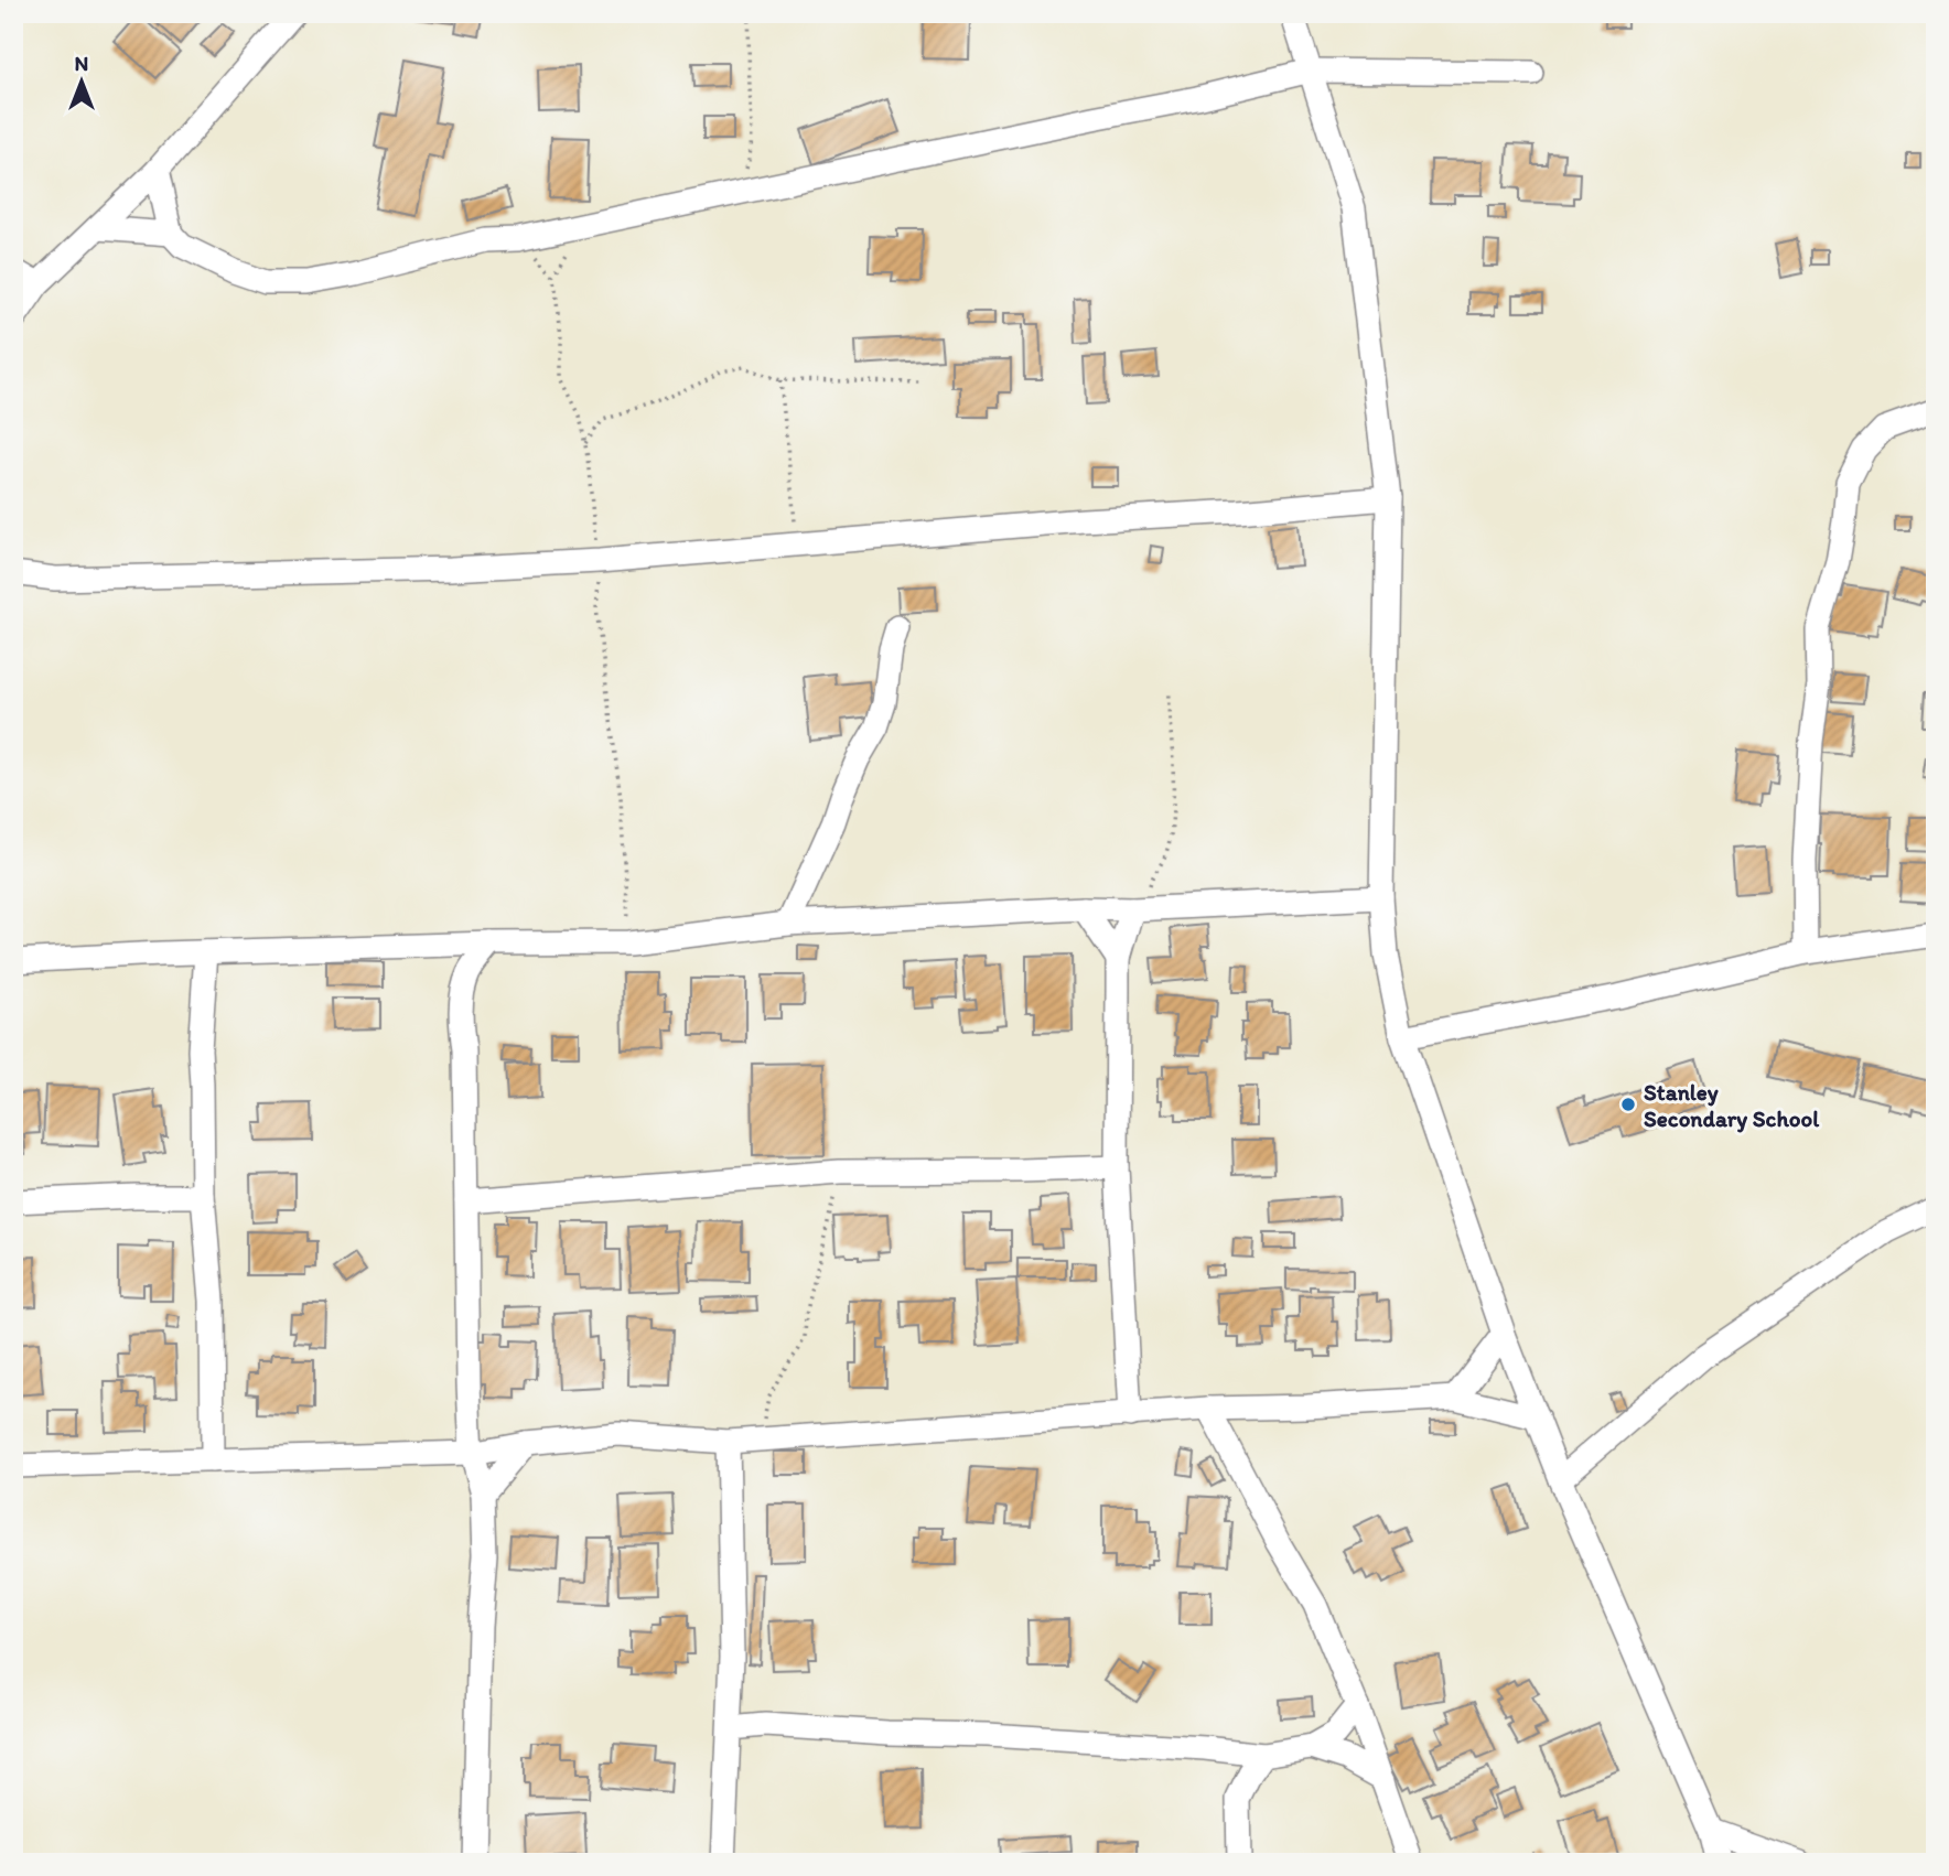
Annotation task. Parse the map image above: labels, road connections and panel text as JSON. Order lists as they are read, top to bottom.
{
  "places": ["Stanley Secondary School"],
  "north": "top"
}
